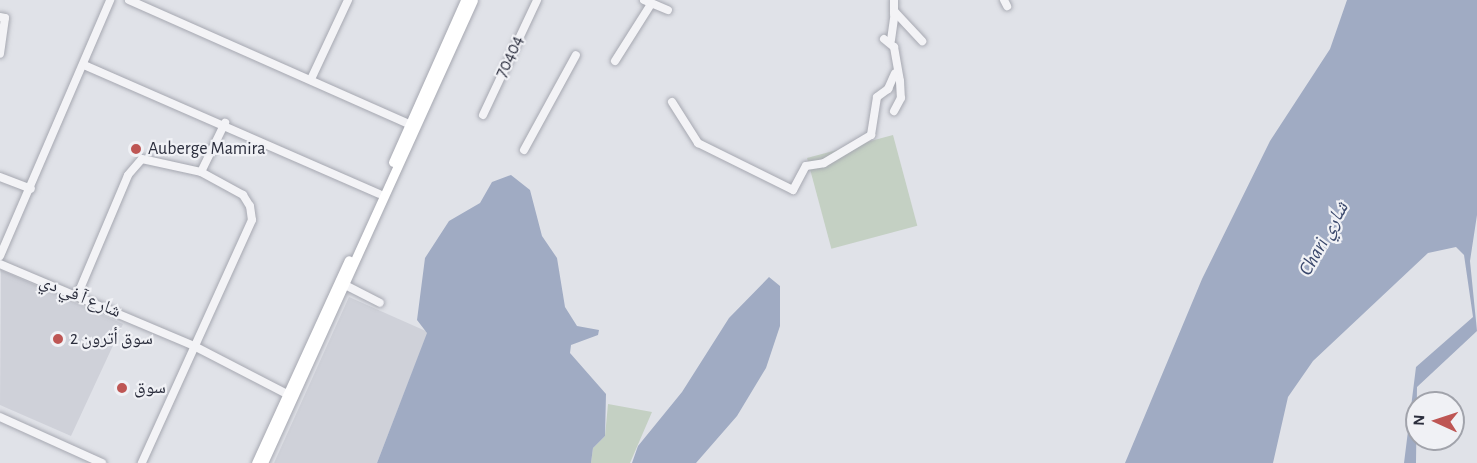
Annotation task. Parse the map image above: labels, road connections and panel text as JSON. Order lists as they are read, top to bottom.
{
  "streets": {
    "street": ["70404", "شارع آ في دي"]
  },
  "water": ["Chari شاري"],
  "places": ["Auberge Mamira", "سوق أترون 2", "سوق"],
  "north": "left"
}
